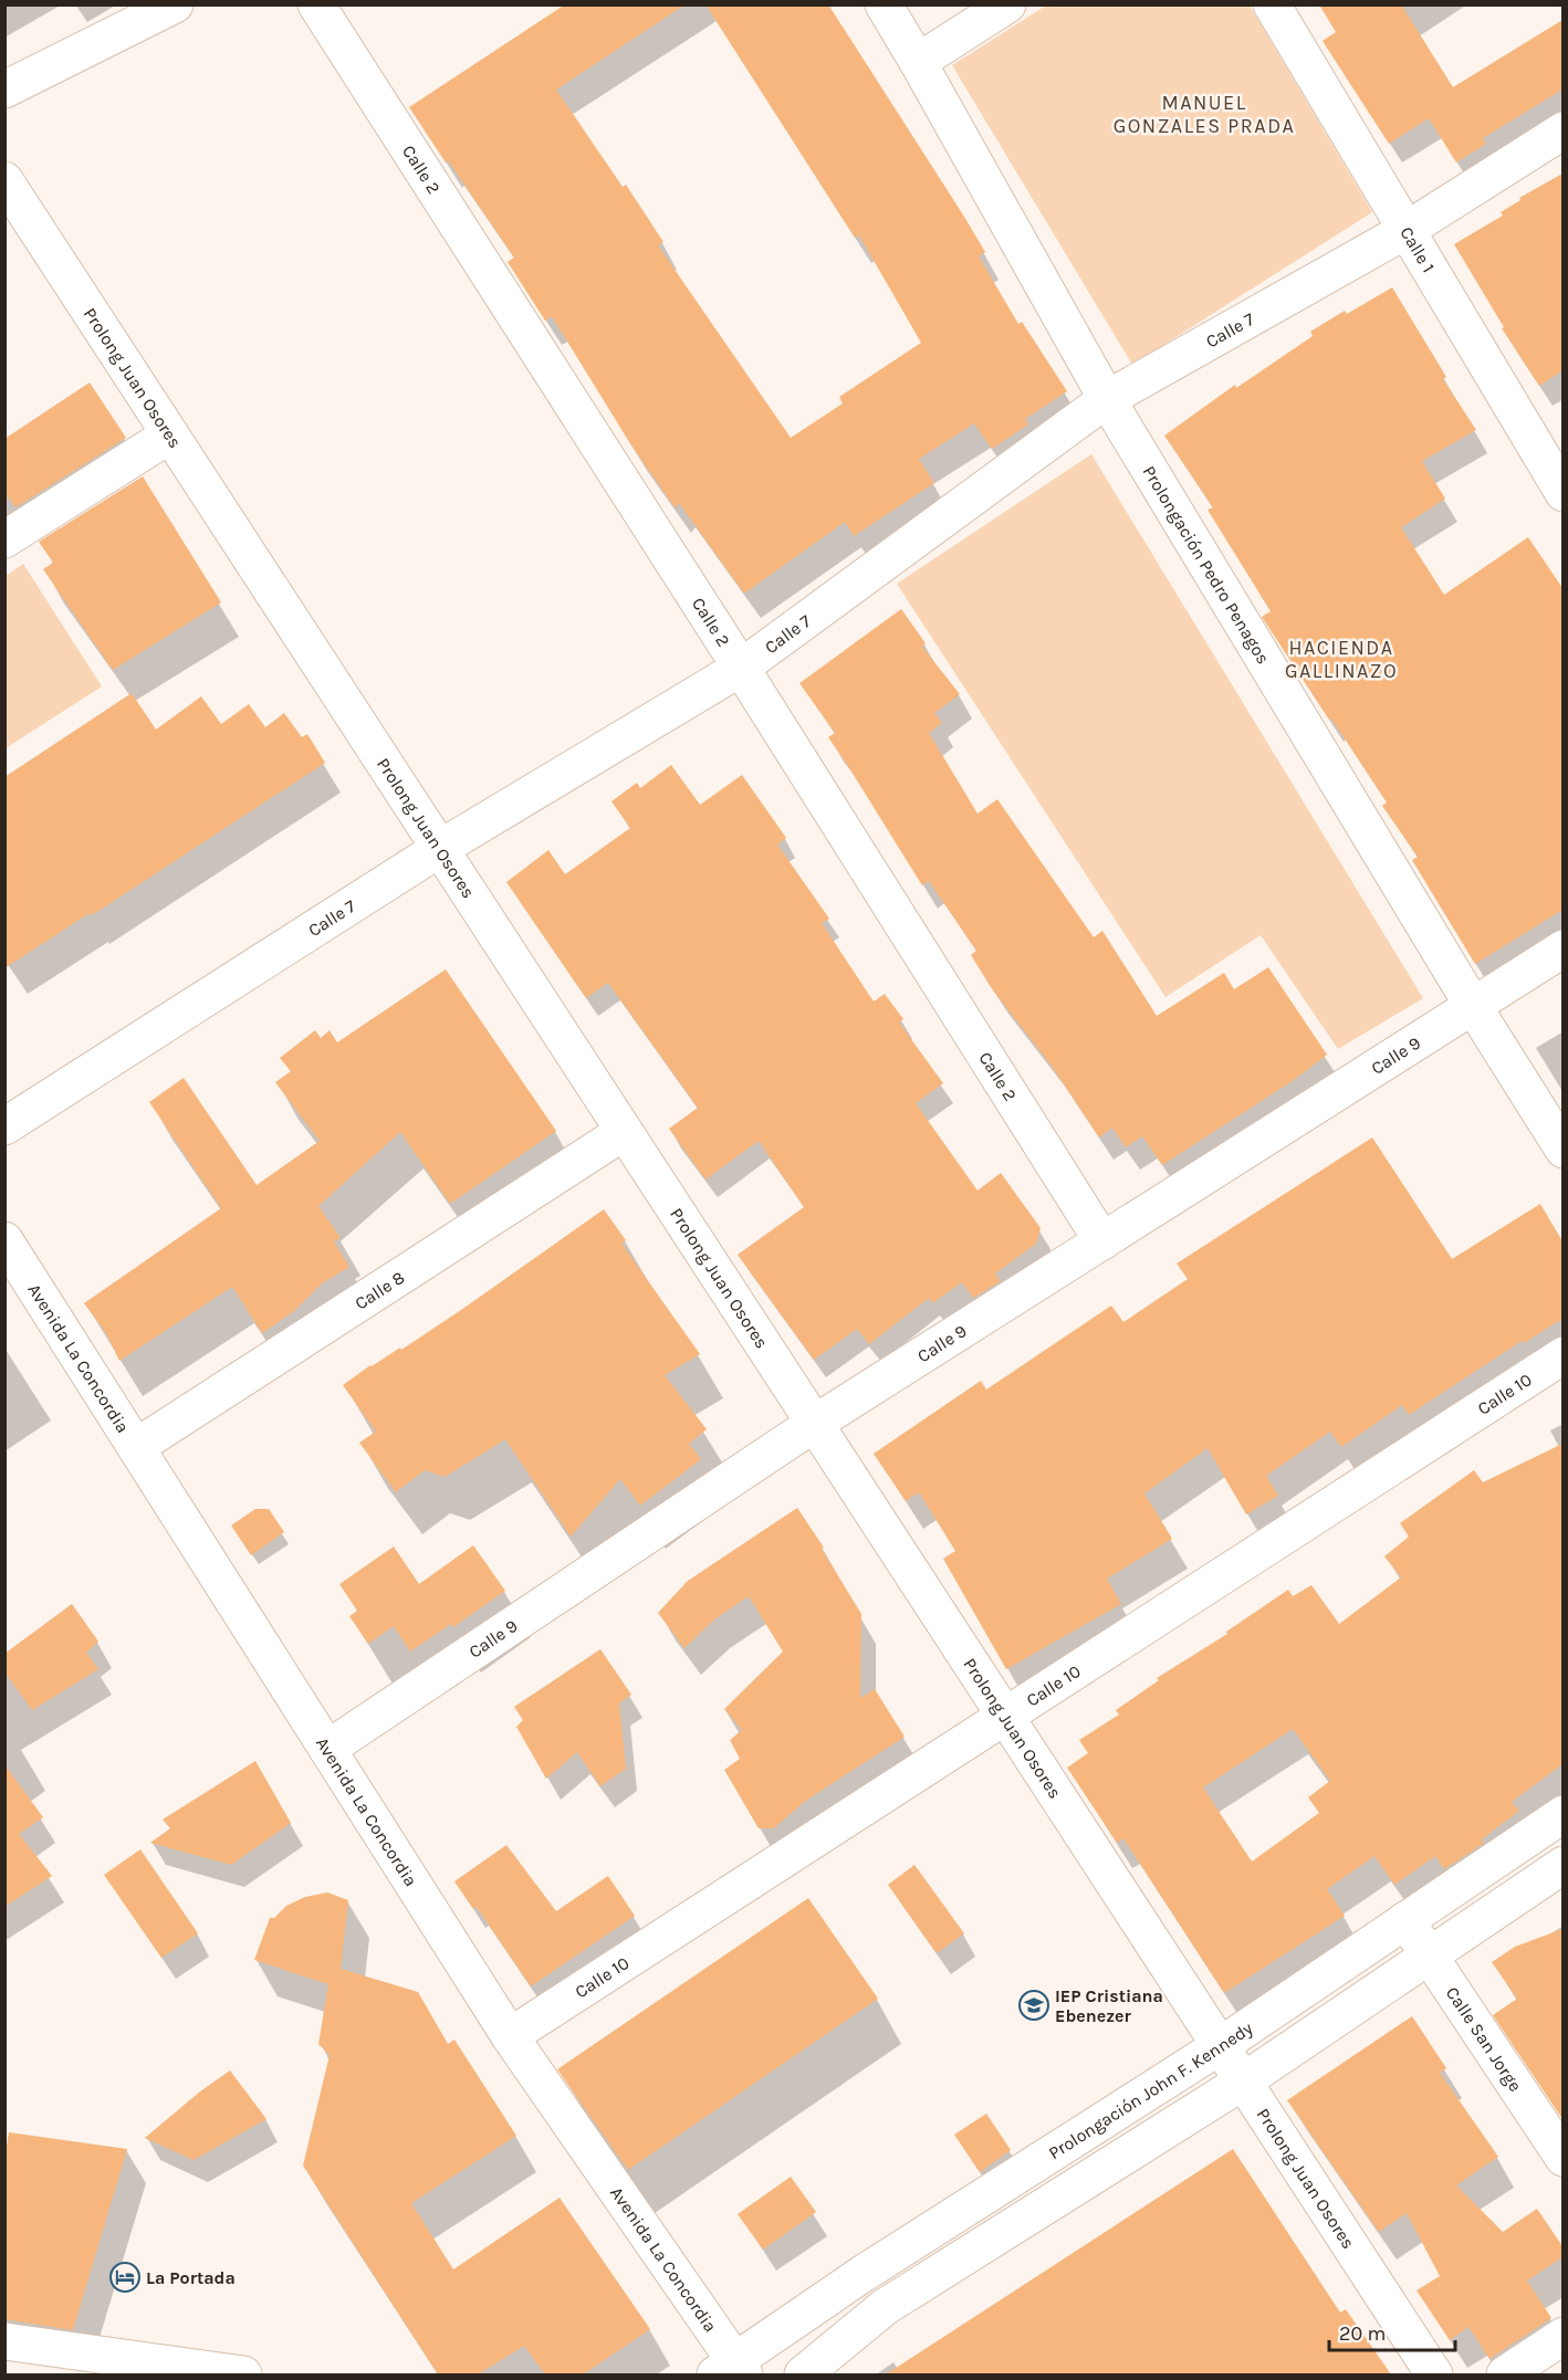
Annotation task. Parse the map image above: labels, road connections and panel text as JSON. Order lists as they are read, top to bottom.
{
  "streets": {
    "street": [
      "Calle 2",
      "Calle 1",
      "Calle 7",
      "Prolong Juan Osores",
      "Prolongación Pedro Penagos",
      "Calle 9",
      "Calle 8",
      "Avenida La Concordia",
      "Calle 10",
      "Calle San Jorge",
      "Prolongación John F. Kennedy"
    ]
  },
  "crossings": [
    ["Calle 2", "Calle 7"],
    ["Calle 2", "Calle 9"],
    ["Calle 1", "Calle 7"],
    ["Calle 7", "Prolong Juan Osores"],
    ["Calle 7", "Prolongación Pedro Penagos"],
    ["Prolong Juan Osores", "Calle 9"],
    ["Prolong Juan Osores", "Calle 8"],
    ["Prolong Juan Osores", "Calle 10"],
    ["Prolong Juan Osores", "Prolongación John F. Kennedy"],
    ["Prolongación Pedro Penagos", "Calle 9"],
    ["Calle 9", "Avenida La Concordia"],
    ["Calle 8", "Avenida La Concordia"],
    ["Avenida La Concordia", "Calle 10"],
    ["Avenida La Concordia", "Prolongación John F. Kennedy"],
    ["Calle San Jorge", "Prolongación John F. Kennedy"]
  ],
  "districts": ["MANUEL GONZALES PRADA", "HACIENDA GALLINAZO"],
  "places": {
    "school or university": ["IEP Cristiana Ebenezer"],
    "hotel": ["La Portada"]
  },
  "scale_bar": "20 m"
}
